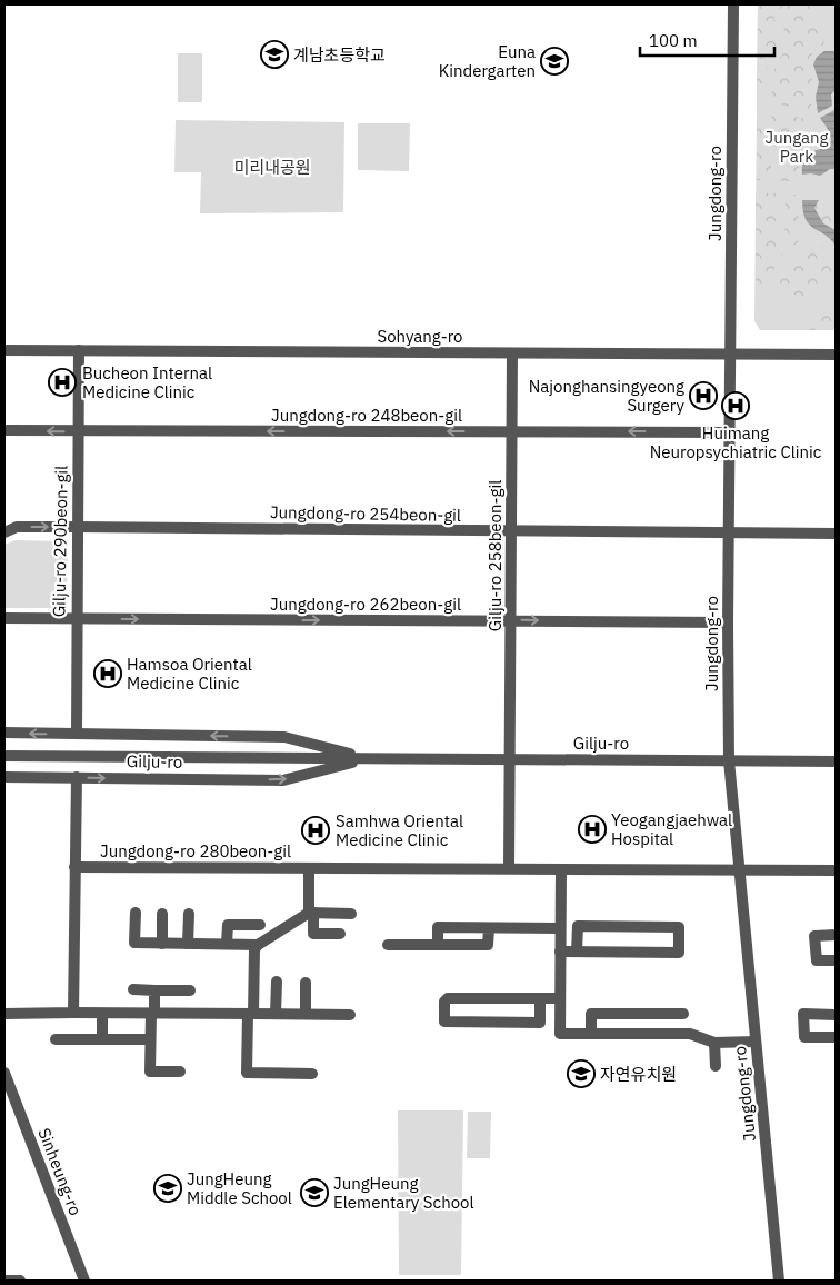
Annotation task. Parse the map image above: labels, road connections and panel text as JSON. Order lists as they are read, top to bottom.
{
  "streets": {
    "street": [
      "Jungdong-ro",
      "Sohyang-ro",
      "Jungdong-ro 248beon-gil",
      "Jungdong-ro 254beon-gil",
      "Gilju-ro 290beon-gil",
      "Gilju-ro 258beon-gil",
      "Jungdong-ro 262beon-gil",
      "Gilju-ro",
      "Jungdong-ro 280beon-gil",
      "Sinheung-ro"
    ]
  },
  "crossings": [
    ["Jungdong-ro", "Sohyang-ro"],
    ["Jungdong-ro", "Jungdong-ro 248beon-gil"],
    ["Jungdong-ro", "Jungdong-ro 254beon-gil"],
    ["Jungdong-ro", "Jungdong-ro 262beon-gil"],
    ["Jungdong-ro", "Gilju-ro"],
    ["Jungdong-ro", "Jungdong-ro 280beon-gil"],
    ["Sohyang-ro", "Gilju-ro 290beon-gil"],
    ["Sohyang-ro", "Gilju-ro 258beon-gil"],
    ["Jungdong-ro 248beon-gil", "Gilju-ro 290beon-gil"],
    ["Jungdong-ro 248beon-gil", "Gilju-ro 258beon-gil"],
    ["Jungdong-ro 254beon-gil", "Gilju-ro 290beon-gil"],
    ["Jungdong-ro 254beon-gil", "Gilju-ro 258beon-gil"],
    ["Gilju-ro 290beon-gil", "Jungdong-ro 262beon-gil"],
    ["Gilju-ro 290beon-gil", "Gilju-ro"],
    ["Gilju-ro 258beon-gil", "Jungdong-ro 262beon-gil"],
    ["Gilju-ro 258beon-gil", "Gilju-ro"],
    ["Gilju-ro 258beon-gil", "Jungdong-ro 280beon-gil"],
    ["Gilju-ro", "Jungdong-ro 280beon-gil"]
  ],
  "one_way": ["Jungdong-ro 248beon-gil", "Jungdong-ro 262beon-gil"],
  "parks": ["Jungang Park", "미리내공원"],
  "places": {
    "school or university": [
      "계남초등학교",
      "Euna Kindergarten",
      "자연유치원",
      "JungHeung Middle School",
      "JungHeung Elementary School"
    ],
    "hospital": [
      "Bucheon Internal Medicine Clinic",
      "Najonghansingyeong Surgery",
      "Huimang Neuropsychiatric Clinic",
      "Hamsoa Oriental Medicine Clinic",
      "Yeogangjaehwal Hospital",
      "Samhwa Oriental Medicine Clinic"
    ]
  },
  "scale_bar": "100 m"
}
